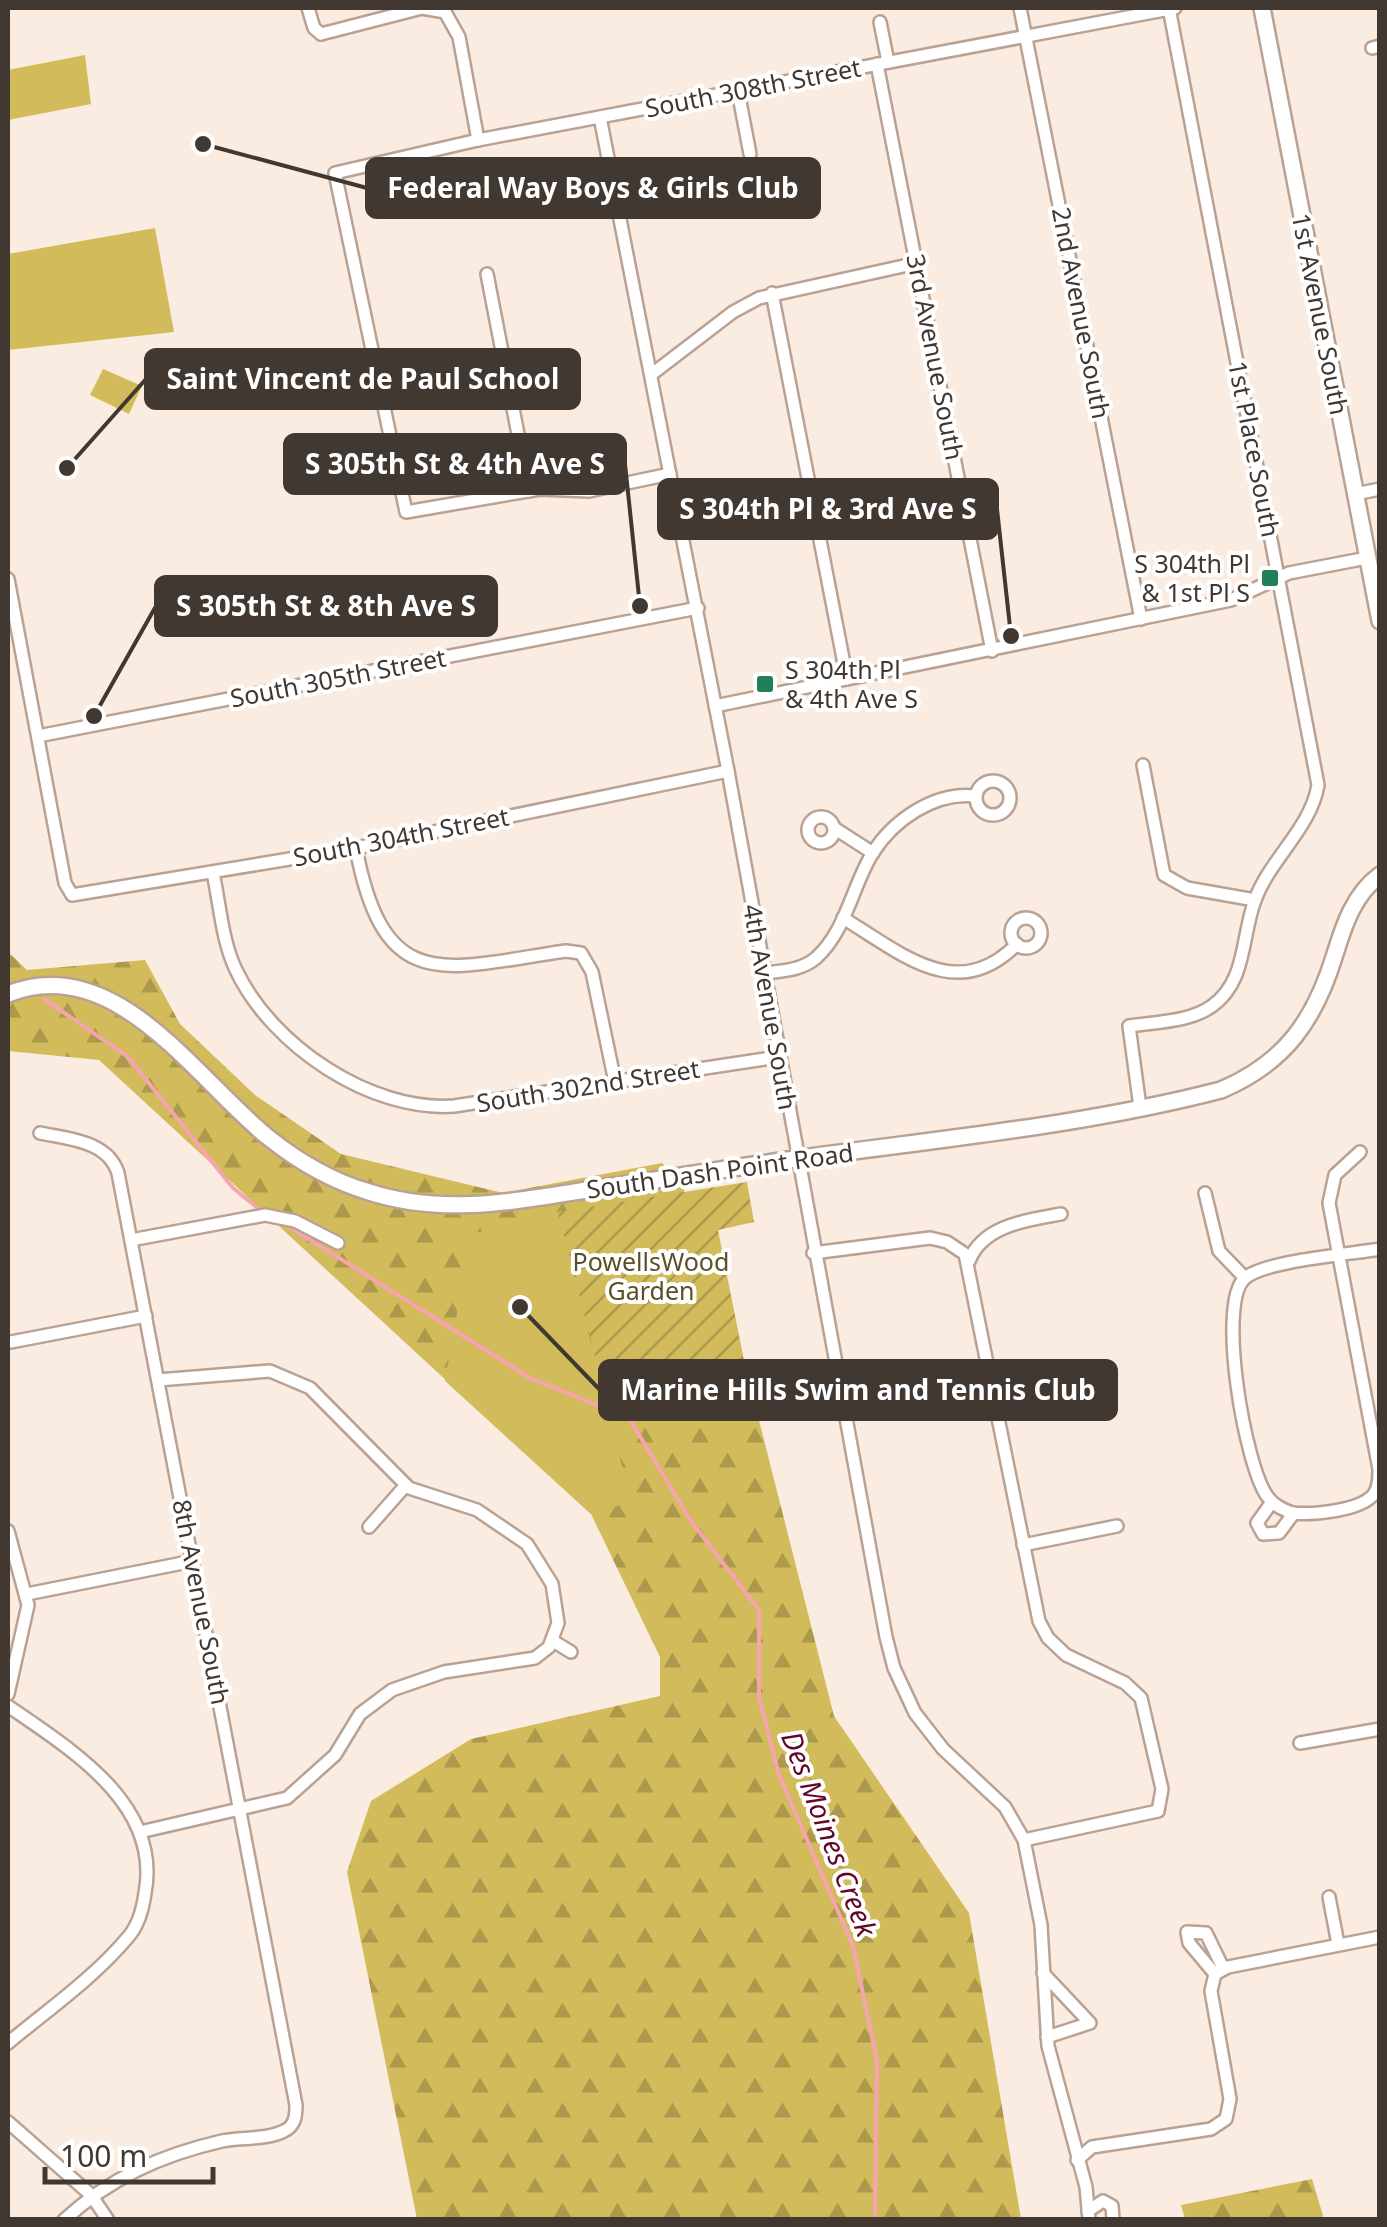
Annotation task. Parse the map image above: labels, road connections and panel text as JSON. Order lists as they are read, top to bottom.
{
  "streets": {
    "main road": ["1st Avenue South", "South Dash Point Road"],
    "street": [
      "South 308th Street",
      "2nd Avenue South",
      "3rd Avenue South",
      "1st Place South",
      "South 305th Street",
      "South 304th Street",
      "4th Avenue South",
      "South 302nd Street",
      "8th Avenue South"
    ]
  },
  "crossings": [
    ["South 308th Street", "2nd Avenue South"],
    ["South 308th Street", "3rd Avenue South"],
    ["South 308th Street", "1st Place South"],
    ["South 308th Street", "4th Avenue South"],
    ["1st Place South", "South Dash Point Road"],
    ["South 305th Street", "South 304th Street"],
    ["South 305th Street", "4th Avenue South"],
    ["South 304th Street", "4th Avenue South"],
    ["South 304th Street", "South 302nd Street"],
    ["4th Avenue South", "South 302nd Street"],
    ["4th Avenue South", "South Dash Point Road"]
  ],
  "water": ["Des Moines Creek"],
  "parks": ["PowellsWood Garden"],
  "places": {
    "other": [
      "Federal Way Boys & Girls Club",
      "Saint Vincent de Paul School",
      "S 305th St & 4th Ave S",
      "S 304th Pl & 3rd Ave S",
      "S 305th St & 8th Ave S",
      "Marine Hills Swim and Tennis Club"
    ],
    "transit": ["S 304th Pl & 1st Pl S", "S 304th Pl & 4th Ave S"]
  },
  "scale_bar": "100 m"
}
